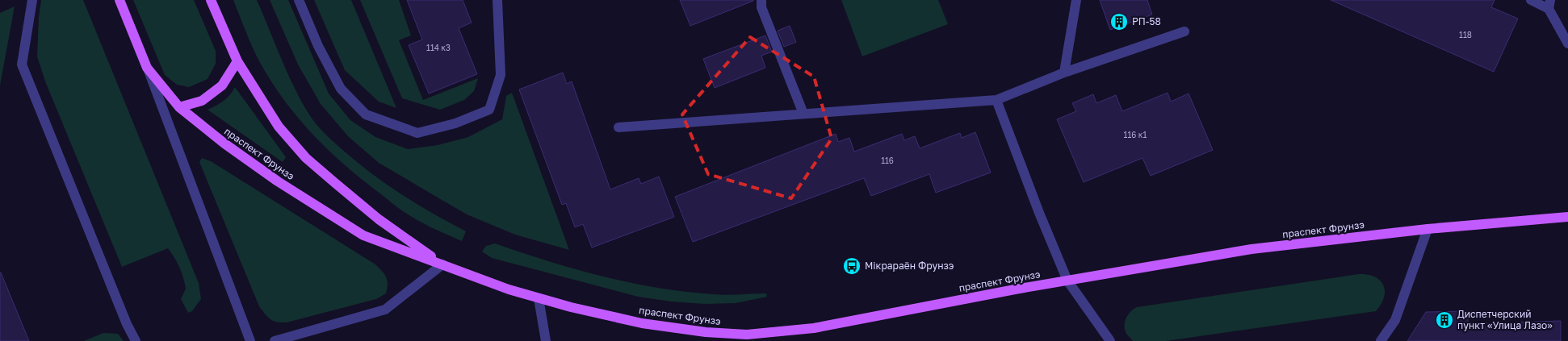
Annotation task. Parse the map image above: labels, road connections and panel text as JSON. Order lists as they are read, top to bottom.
{
  "streets": {
    "main road": ["праспект Фрунзэ"]
  },
  "places": {
    "building": ["РП-58", "Диспетчерский пункт «Улица Лазо»"],
    "bus stop": ["Мікрараён Фрунзэ"]
  },
  "house_numbers": [
    "118",
    "114 к3",
    "116 к1",
    "116"
  ]
}
